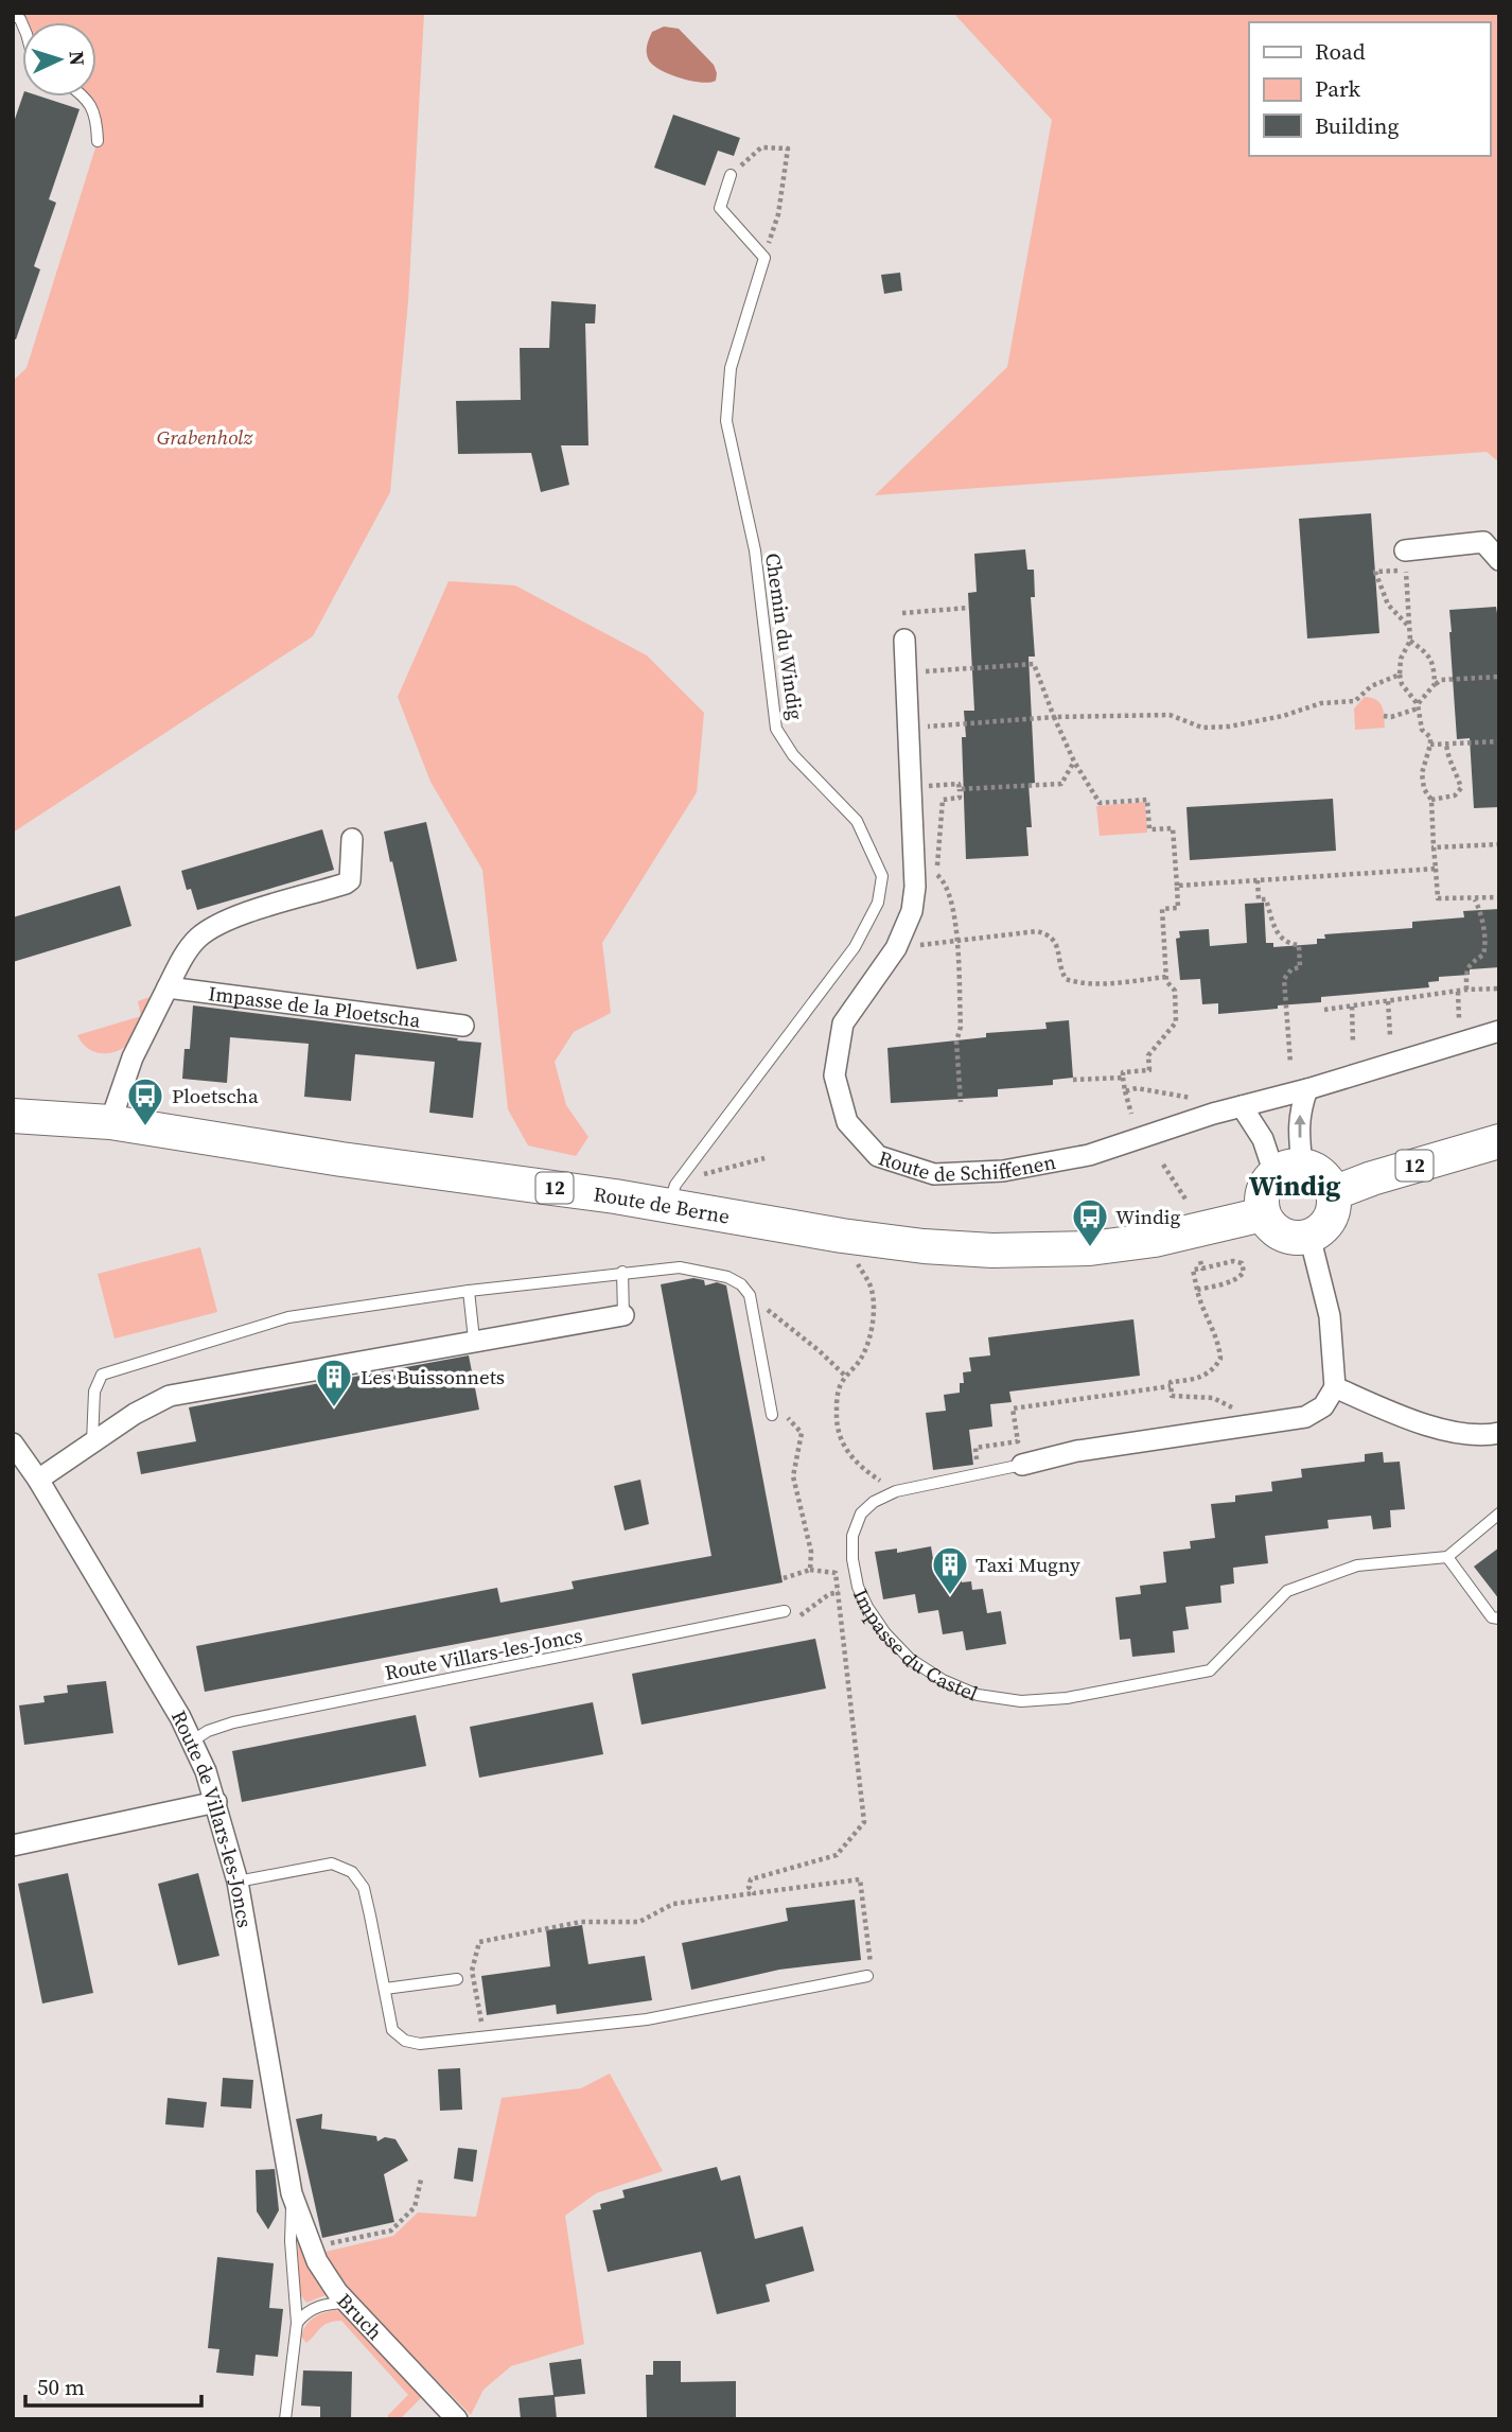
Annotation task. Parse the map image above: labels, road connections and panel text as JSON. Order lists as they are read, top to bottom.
{
  "streets": {
    "main road": ["12", "Route de Berne"],
    "street": [
      "Impasse de la Ploetscha",
      "Route de Schiffenen",
      "Impasse du Castel",
      "Route de Villars-les-Joncs",
      "Bruch"
    ],
    "lane": ["Chemin du Windig", "Route Villars-les-Joncs"]
  },
  "crossings": [
    ["Chemin du Windig", "Route de Berne"],
    ["12", "Route de Berne"],
    ["Route Villars-les-Joncs", "Route de Villars-les-Joncs"],
    ["Route de Villars-les-Joncs", "Bruch"]
  ],
  "districts": ["Windig"],
  "parks": ["Grabenholz"],
  "places": {
    "bus stop": ["Ploetscha", "Windig"],
    "building": ["Les Buissonnets", "Taxi Mugny"]
  },
  "legend": ["Road", "Park", "Building"],
  "scale_bar": "50 m",
  "north": "right"
}
